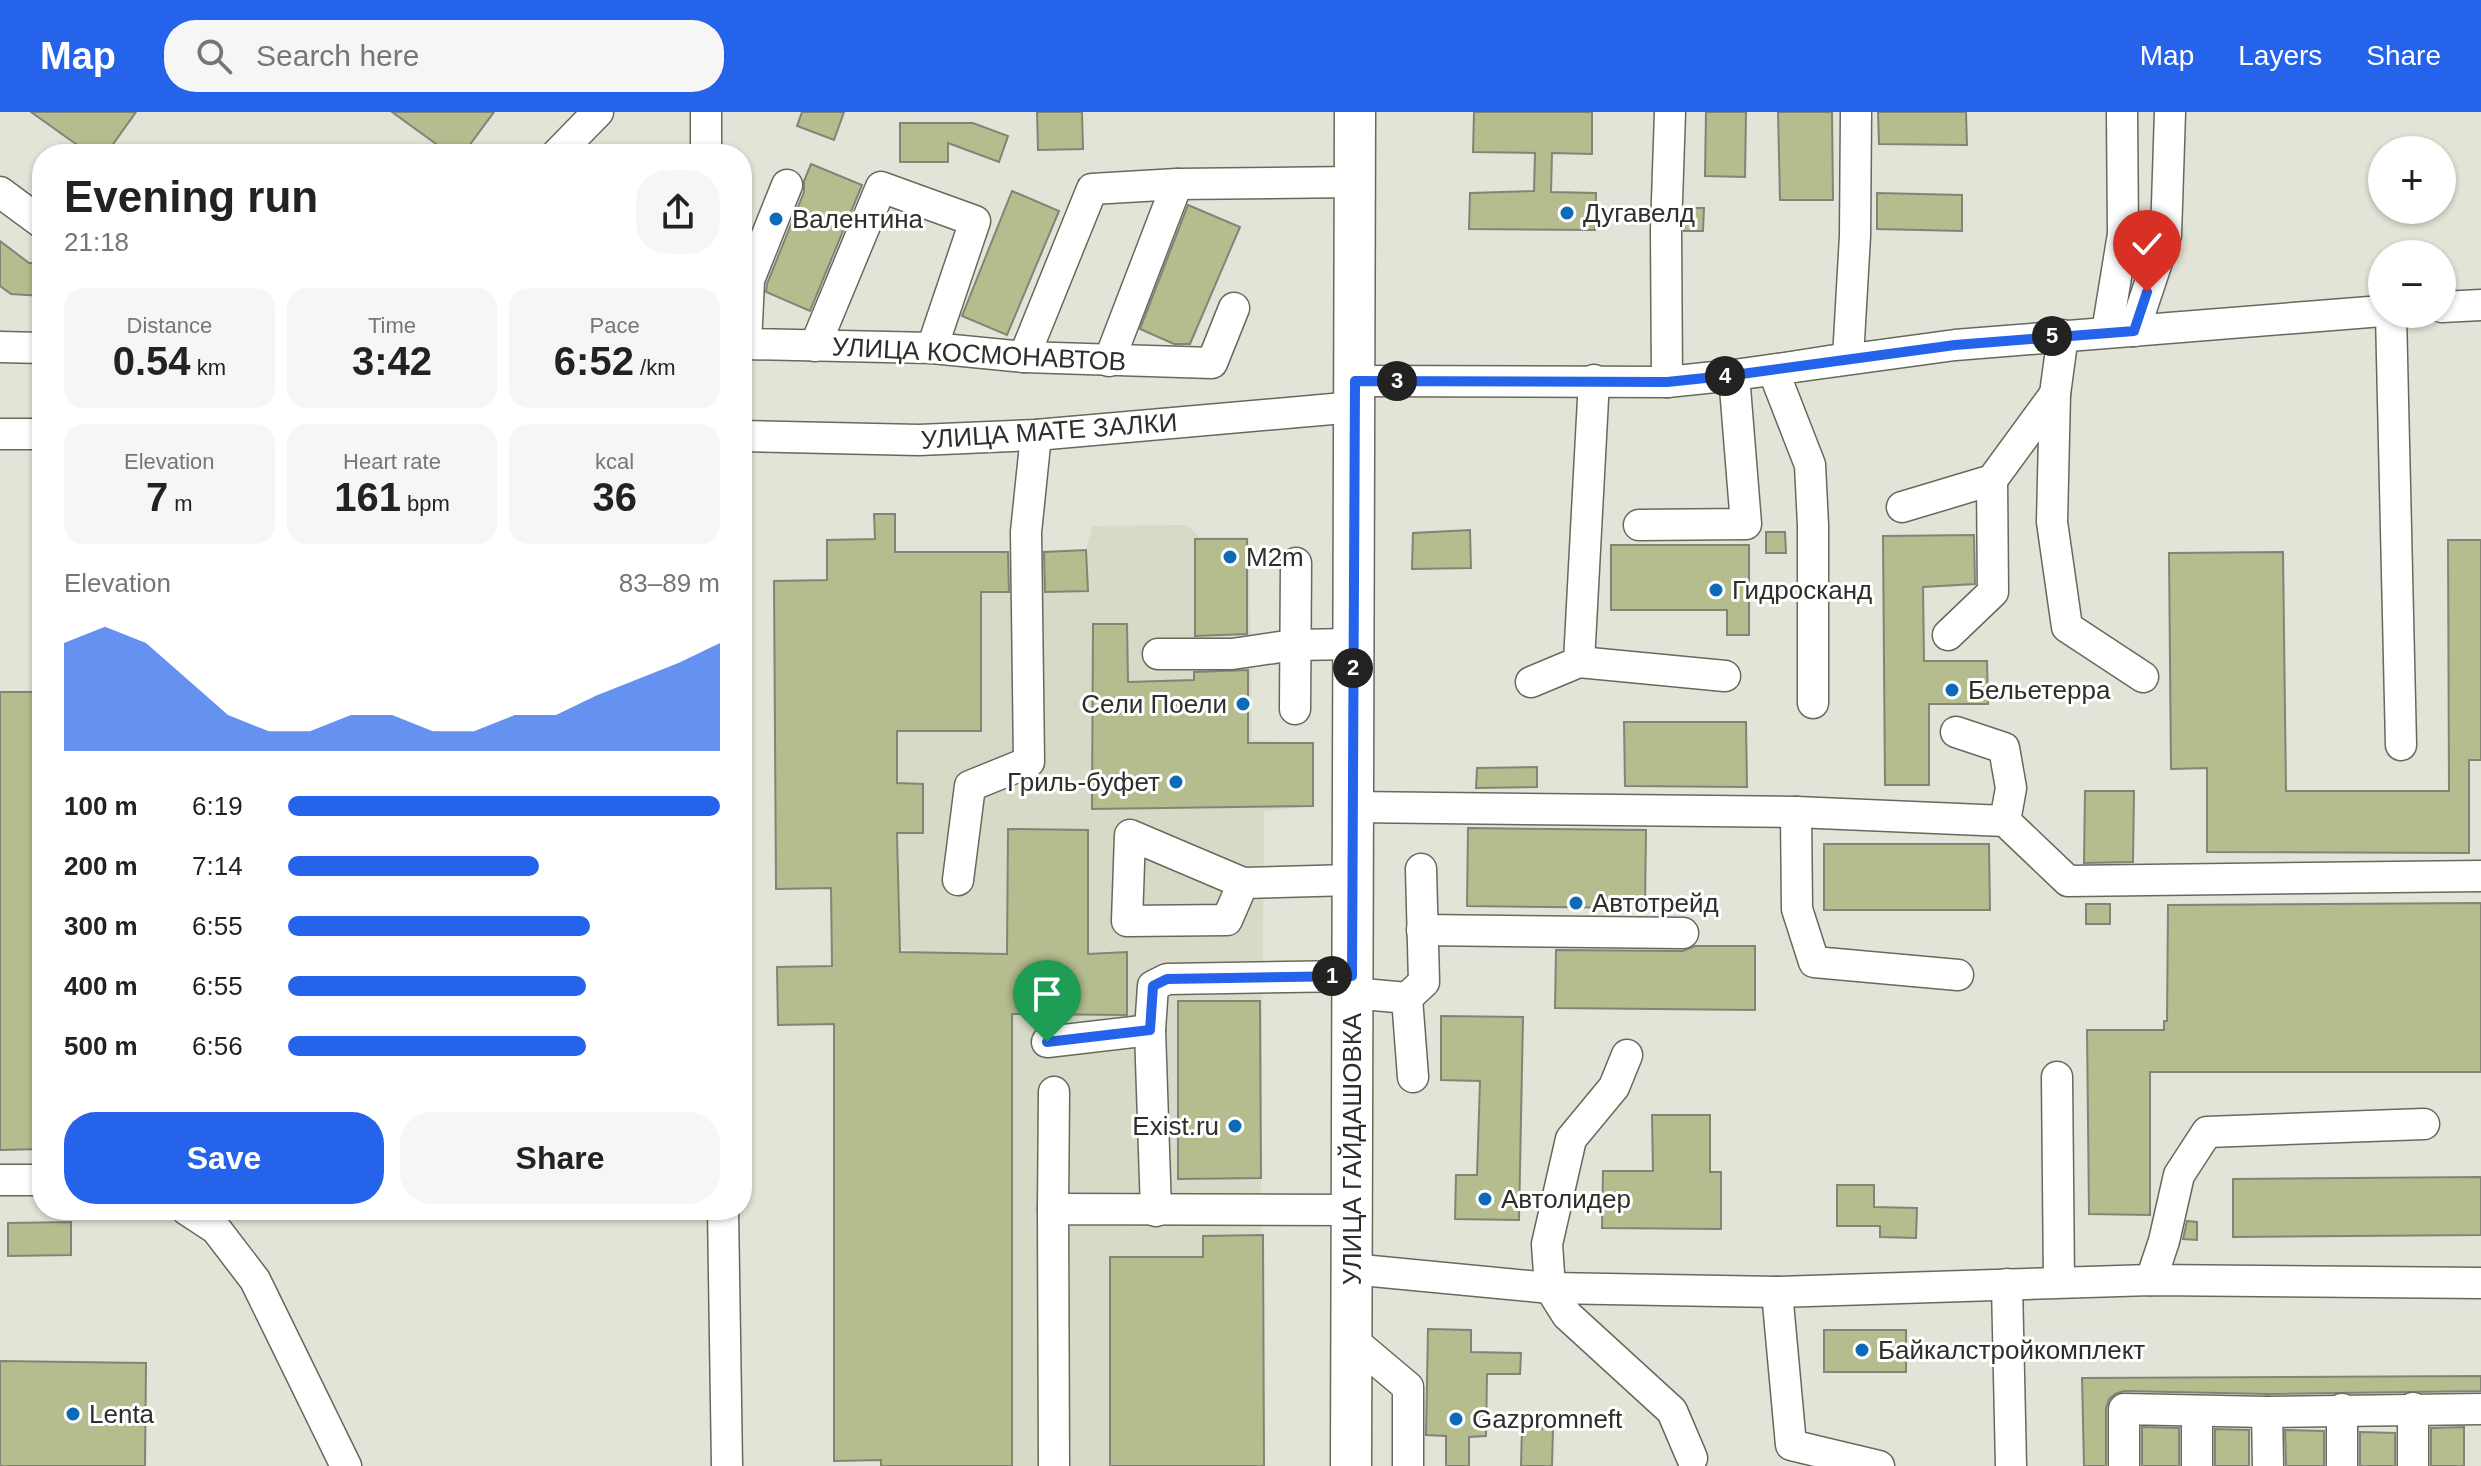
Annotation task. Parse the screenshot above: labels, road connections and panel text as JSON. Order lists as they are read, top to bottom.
{
  "streets": {
    "main road": ["УЛИЦА ГАЙДАШОВКА"],
    "street": ["УЛИЦА КОСМОНАВТОВ", "УЛИЦА МАТЕ ЗАЛКИ"]
  },
  "crossings": [
    ["УЛИЦА МАТЕ ЗАЛКИ", "УЛИЦА ГАЙДАШОВКА"]
  ],
  "places": [
    "Дугавелд",
    "Валентина",
    "М2m",
    "Гидросканд",
    "Бельетерра",
    "Сели Поели",
    "Гриль-буфет",
    "Автотрейд",
    "Exist.ru",
    "Автолидер",
    "Байкалстройкомплект",
    "Lenta",
    "Gazpromneft"
  ],
  "page": {
    "header": "Map",
    "search": "Search here",
    "nav": ["Map", "Layers", "Share"],
    "map_buttons": ["+", "−"],
    "heading": ["Evening run", "21:18"],
    "stats": [
      ["Distance", "0.54 km"],
      ["Time", "3:42"],
      ["Pace", "6:52 /km"],
      ["Elevation", "7 m"],
      ["Heart rate", "161 bpm"],
      ["kcal", "36"]
    ],
    "pins": [
      "5",
      "4",
      "3",
      "2",
      "1"
    ],
    "chart": ["Elevation", "83–89 m"],
    "list": [
      {
        "name": "100 m",
        "note": "6:19"
      },
      {
        "name": "200 m",
        "note": "7:14"
      },
      {
        "name": "300 m",
        "note": "6:55"
      },
      {
        "name": "400 m",
        "note": "6:55"
      },
      {
        "name": "500 m",
        "note": "6:56"
      }
    ],
    "buttons": ["Save", "Share"]
  }
}
